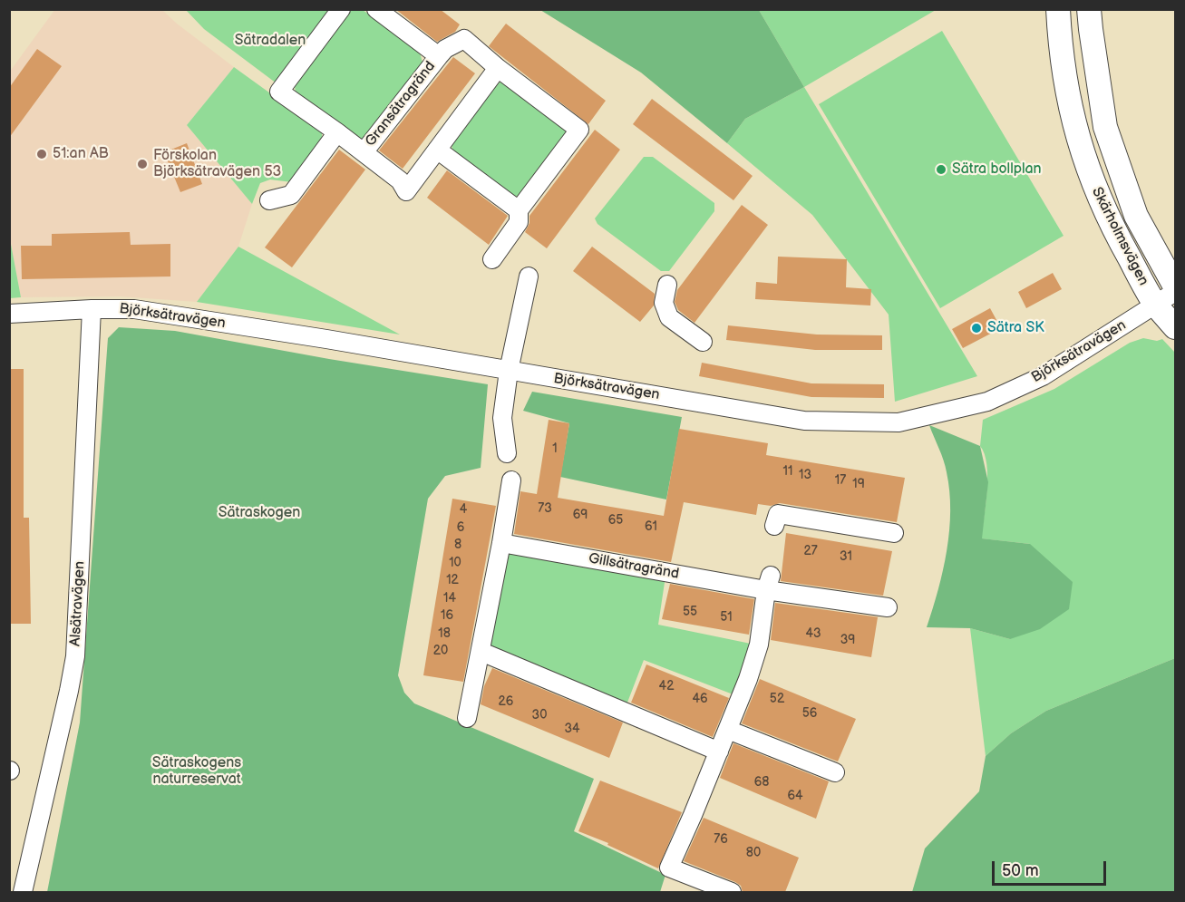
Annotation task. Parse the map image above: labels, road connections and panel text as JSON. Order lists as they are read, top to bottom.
{
  "streets": {
    "main road": ["Skärholmsvägen"],
    "street": [
      "Gransätragränd",
      "Björksätravägen",
      "Gillsätragränd",
      "Alsätravägen"
    ]
  },
  "crossings": [
    ["Skärholmsvägen", "Björksätravägen"],
    ["Björksätravägen", "Alsätravägen"]
  ],
  "parks": ["Sätradalen", "Sätraskogen", "Sätraskogens naturreservat"],
  "places": [
    "51:an AB",
    "Förskolan Björksätravägen 53",
    "Sätra bollplan",
    "Sätra SK"
  ],
  "house_numbers": [
    "1",
    "11",
    "13",
    "17",
    "19",
    "73",
    "4",
    "69",
    "65",
    "61",
    "6",
    "8",
    "27",
    "31",
    "10",
    "12",
    "14",
    "55",
    "16",
    "51",
    "18",
    "43",
    "39",
    "20",
    "42",
    "46",
    "52",
    "26",
    "56",
    "30",
    "34",
    "68",
    "64",
    "76",
    "80"
  ],
  "scale_bar": "50 m"
}
